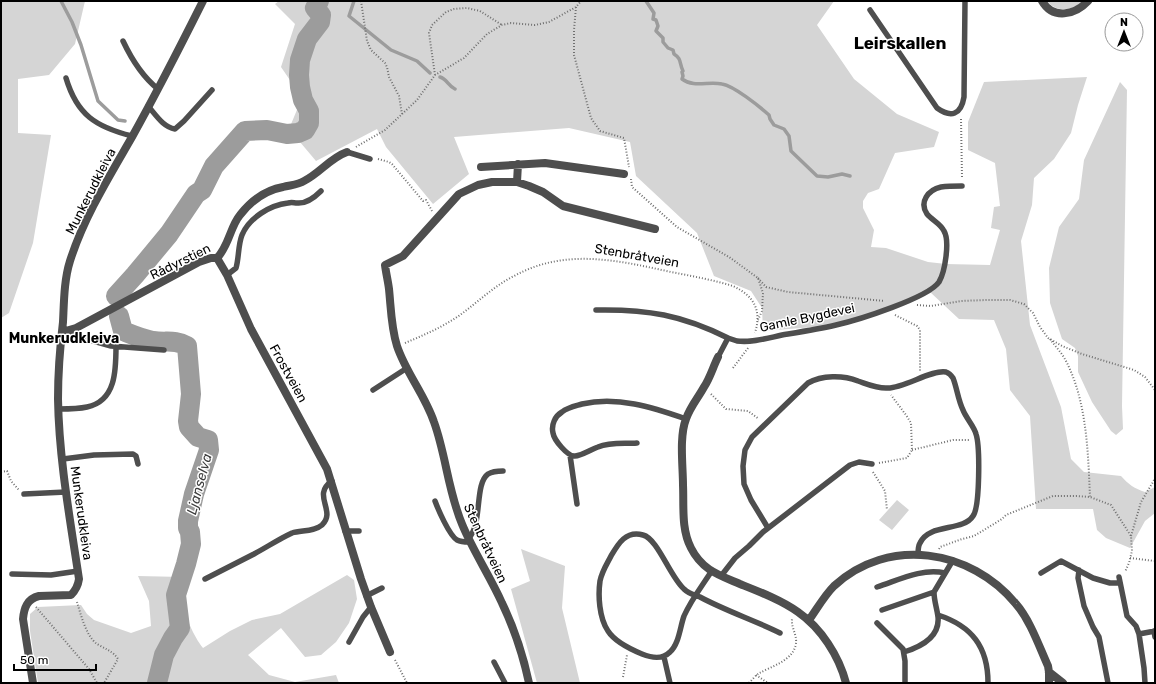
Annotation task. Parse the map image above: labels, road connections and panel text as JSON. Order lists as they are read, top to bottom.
{
  "streets": {
    "street": [
      "Munkerudkleiva",
      "Stenbråtveien",
      "Rådyrstien",
      "Frostveien"
    ],
    "lane": ["Gamle Bygdevei"]
  },
  "crossings": [
    ["Munkerudkleiva", "Rådyrstien"],
    ["Stenbråtveien", "Gamle Bygdevei"],
    ["Rådyrstien", "Frostveien"]
  ],
  "districts": ["Leirskallen", "Munkerudkleiva"],
  "water": ["Ljanselva"],
  "scale_bar": "50 m",
  "north": "top"
}
